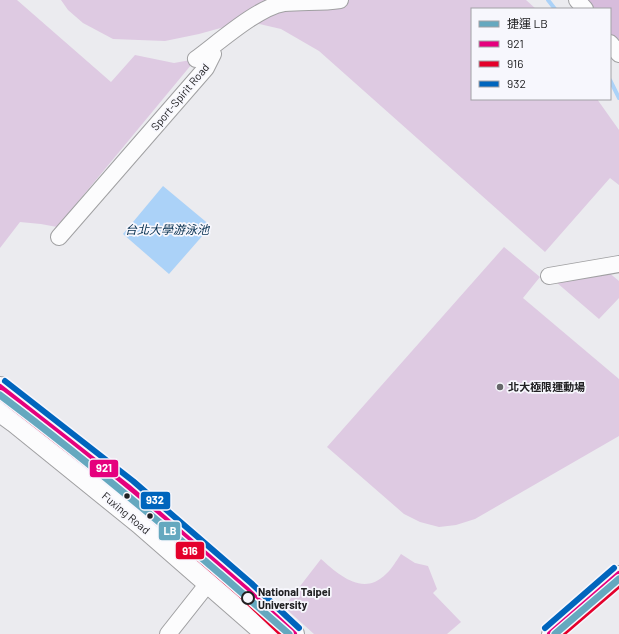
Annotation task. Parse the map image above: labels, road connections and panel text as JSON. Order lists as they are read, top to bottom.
{
  "streets": {
    "main road": ["Fuxing Road"],
    "street": ["Sport-Spirit Road"]
  },
  "water": ["台北大學游泳池"],
  "places": ["北大極限運動場", "National Taipei University"],
  "lines": [
    "transit line 932",
    "transit line 921",
    "metro line LB",
    "transit line 916"
  ],
  "legend": [
    "捷運 LB",
    "921",
    "916",
    "932"
  ]
}
